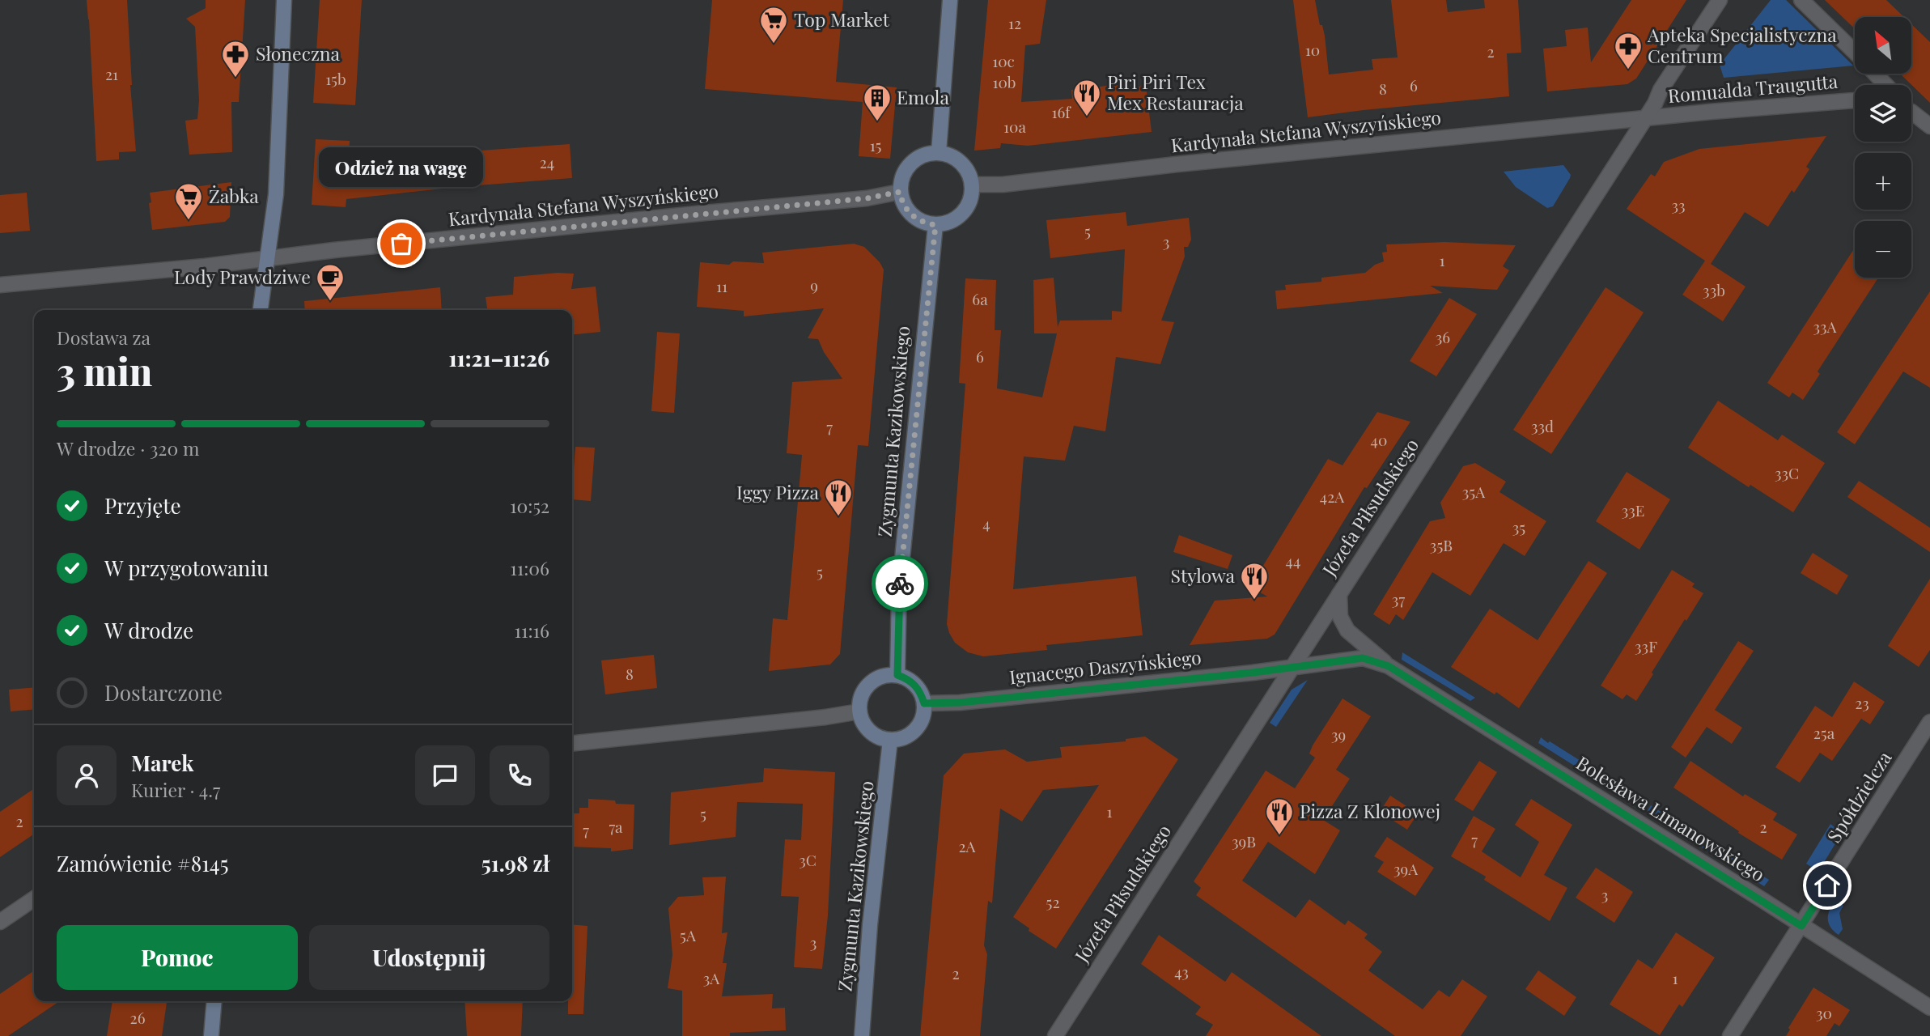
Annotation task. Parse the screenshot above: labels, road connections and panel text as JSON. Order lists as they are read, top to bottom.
{
  "streets": {
    "street": [
      "Romualda Traugutta",
      "Kardynała Stefana Wyszyńskiego",
      "Zygmunta Kazikowskiego",
      "Józefa Piłsudskiego",
      "Ignacego Daszyńskiego",
      "Spółdzielcza",
      "Bolesława Limanowskiego"
    ]
  },
  "crossings": [
    ["Romualda Traugutta", "Kardynała Stefana Wyszyńskiego"],
    ["Romualda Traugutta", "Józefa Piłsudskiego"],
    ["Kardynała Stefana Wyszyńskiego", "Zygmunta Kazikowskiego"],
    ["Kardynała Stefana Wyszyńskiego", "Józefa Piłsudskiego"],
    ["Zygmunta Kazikowskiego", "Ignacego Daszyńskiego"],
    ["Józefa Piłsudskiego", "Ignacego Daszyńskiego"],
    ["Józefa Piłsudskiego", "Bolesława Limanowskiego"],
    ["Ignacego Daszyńskiego", "Bolesława Limanowskiego"],
    ["Spółdzielcza", "Bolesława Limanowskiego"]
  ],
  "places": {
    "supermarket": ["Top Market", "Żabka"],
    "pharmacy": ["Apteka Specjalistyczna Centrum", "Słoneczna"],
    "restaurant": [
      "Piri Piri Tex Mex Restauracja",
      "Iggy Pizza",
      "Stylowa",
      "Pizza Z Klonowej"
    ],
    "building": ["Emola"],
    "other": ["Odzież na wagę"],
    "cafe": ["Lody Prawdziwe"]
  },
  "house_numbers": [
    "12",
    "10",
    "2",
    "10c",
    "21",
    "15b",
    "10b",
    "6",
    "8",
    "16f",
    "10a",
    "15",
    "24",
    "33",
    "5",
    "3",
    "1",
    "9",
    "11",
    "33b",
    "6a",
    "33A",
    "36",
    "6",
    "33d",
    "7",
    "40",
    "33C",
    "35A",
    "42A",
    "33E",
    "4",
    "35",
    "35B",
    "44",
    "5",
    "37",
    "33F",
    "8",
    "23",
    "25a",
    "39",
    "1",
    "5",
    "2",
    "7a",
    "2",
    "7",
    "7",
    "39B",
    "2A",
    "3C",
    "39A",
    "3",
    "52",
    "5A",
    "3",
    "43",
    "2",
    "3A",
    "1",
    "30",
    "26"
  ],
  "north": "top left",
  "page": {
    "map_buttons": ["+", "−"],
    "bubble": "Odzież na wagę",
    "heading": ["3 min", "Dostawa za", "11:21–11:26"],
    "panel": [
      "Marek",
      "Kurier · 4.7",
      "Zamówienie #8145",
      "51.98 zł"
    ],
    "bar": "W drodze · 320 m",
    "list": [
      ["Przyjęte", "10:52"],
      ["W przygotowaniu", "11:06"],
      ["W drodze", "11:16"],
      "Dostarczone"
    ],
    "buttons": ["Pomoc", "Udostępnij"]
  }
}
